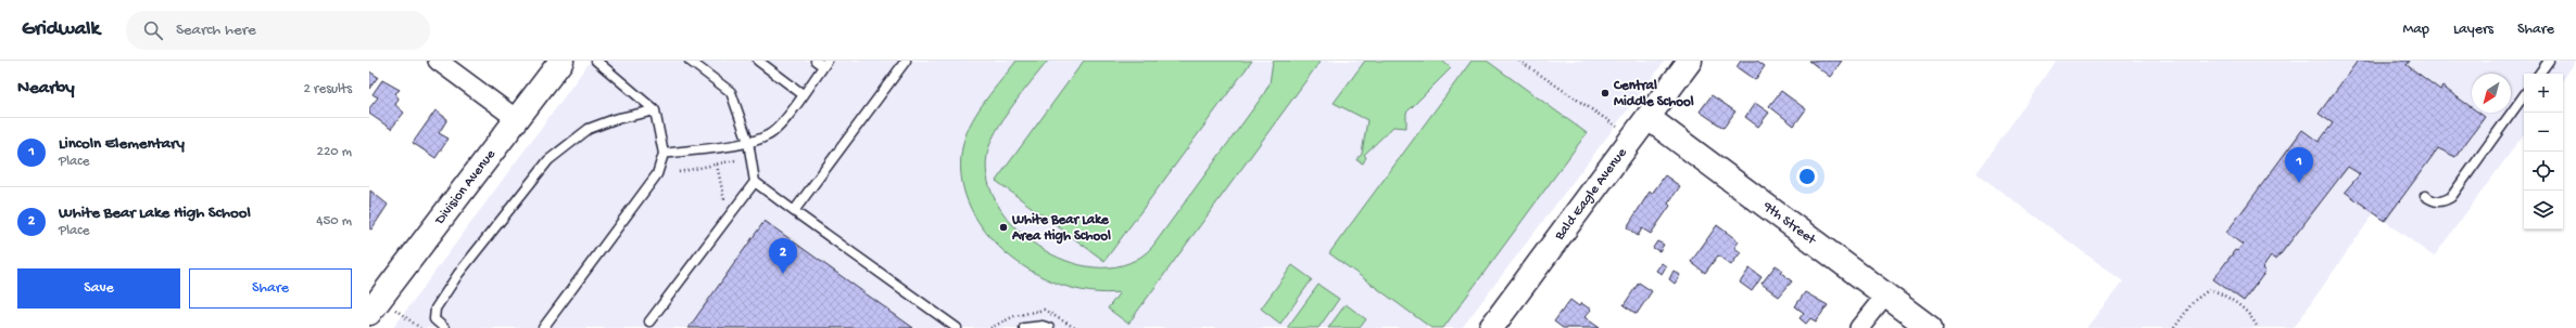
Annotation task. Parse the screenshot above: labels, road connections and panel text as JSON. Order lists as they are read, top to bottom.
{
  "streets": {
    "street": ["Division Avenue", "Bald Eagle Avenue", "9th Street"]
  },
  "crossings": [
    ["Bald Eagle Avenue", "9th Street"]
  ],
  "places": ["Central Middle School", "White Bear Lake Area High School"],
  "north": "bottom left",
  "page": {
    "header": "Gridwalk",
    "search": "Search here",
    "nav": ["Map", "Layers", "Share"],
    "heading": ["Nearby", "2 results"],
    "map_buttons": ["+", "−"],
    "list": [
      {
        "mark": "1",
        "name": "Lincoln Elementary",
        "note": "Place",
        "value": "220 m"
      },
      {
        "mark": "2",
        "name": "White Bear Lake High School",
        "note": "Place",
        "value": "450 m"
      }
    ],
    "pins": ["1", "2"],
    "buttons": ["Save", "Share"]
  }
}
